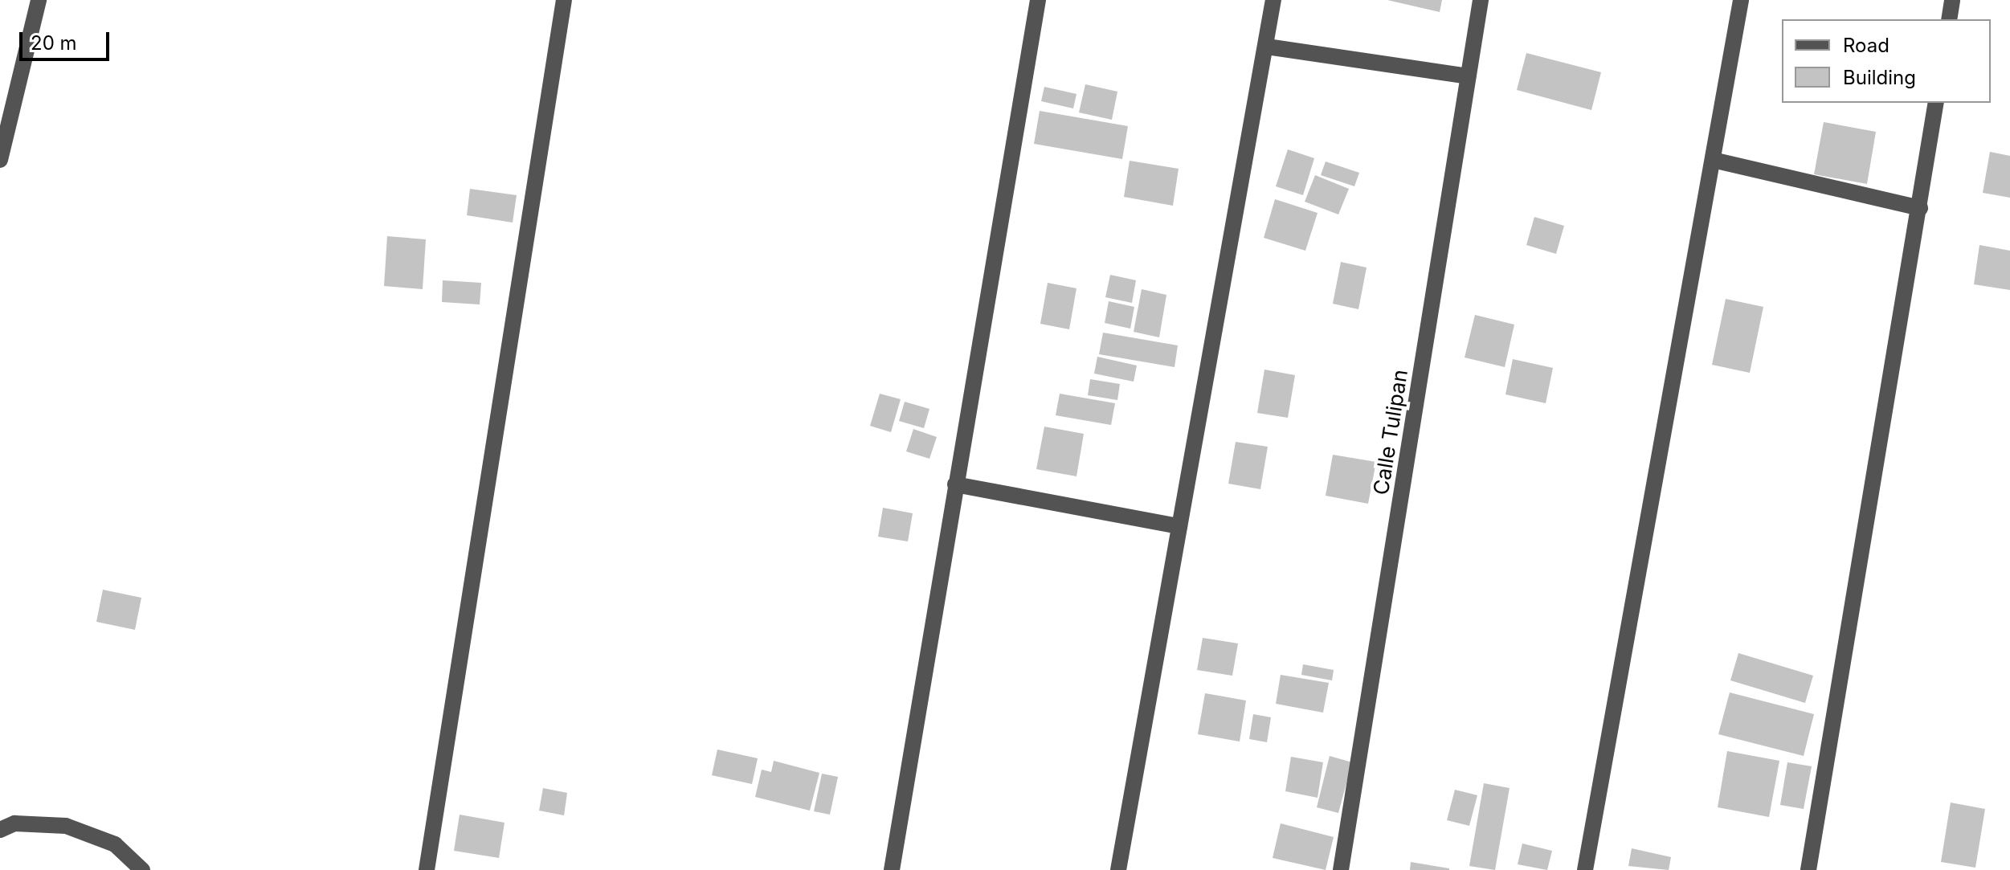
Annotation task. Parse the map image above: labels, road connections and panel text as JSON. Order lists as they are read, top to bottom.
{
  "streets": {
    "street": ["Calle Tulipan"]
  },
  "legend": ["Road", "Building"],
  "scale_bar": "20 m"
}
